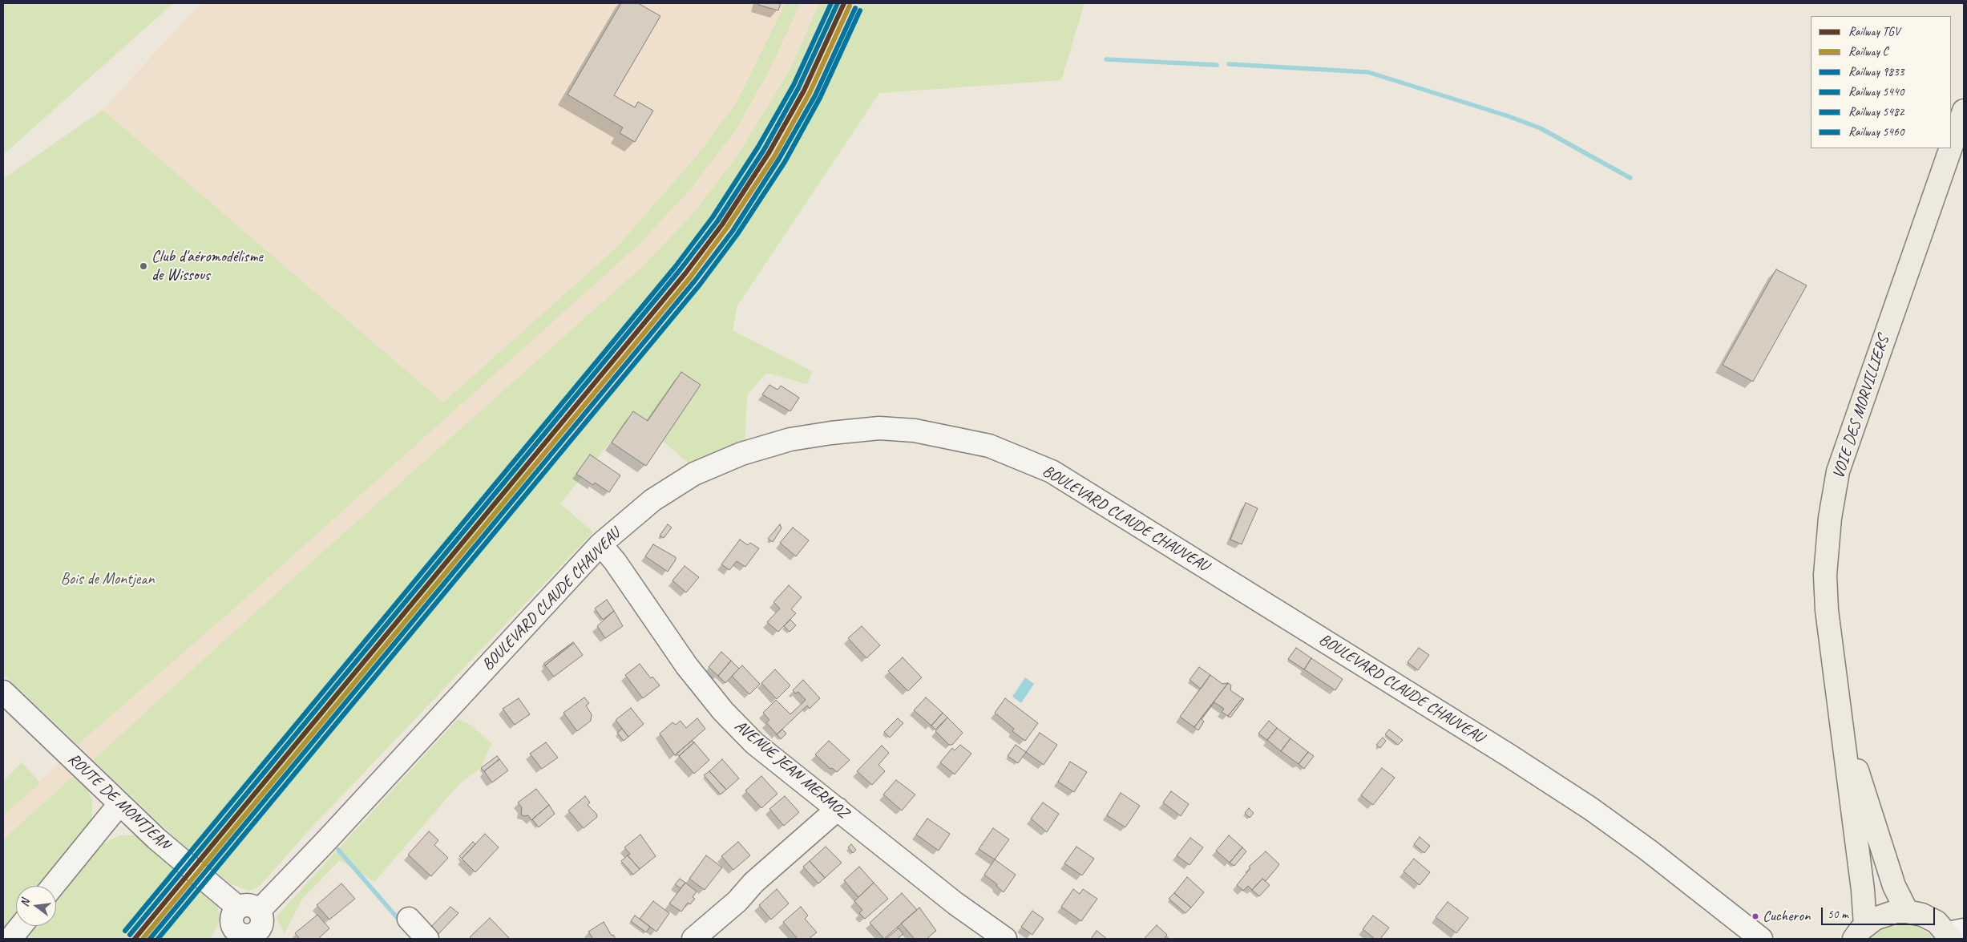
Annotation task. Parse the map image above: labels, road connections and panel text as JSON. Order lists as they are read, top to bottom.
{
  "streets": {
    "main road": ["VOIE DES MORVILLIERS"],
    "street": ["BOULEVARD CLAUDE CHAUVEAU", "AVENUE JEAN MERMOZ", "ROUTE DE MONTJEAN"]
  },
  "crossings": [
    ["BOULEVARD CLAUDE CHAUVEAU", "AVENUE JEAN MERMOZ"]
  ],
  "parks": ["Bois de Montjean"],
  "places": ["Club d'aéromodélisme de Wissous", "Cucheron"],
  "lines": [
    "rail line TGV",
    "rail line 9833",
    "rail line 5482",
    "rail line C",
    "rail line 5440",
    "rail line 5460"
  ],
  "legend": [
    "Railway TGV",
    "Railway C",
    "Railway 9833",
    "Railway 5440",
    "Railway 5482",
    "Railway 5460"
  ],
  "scale_bar": "50 m",
  "north": "left"
}
